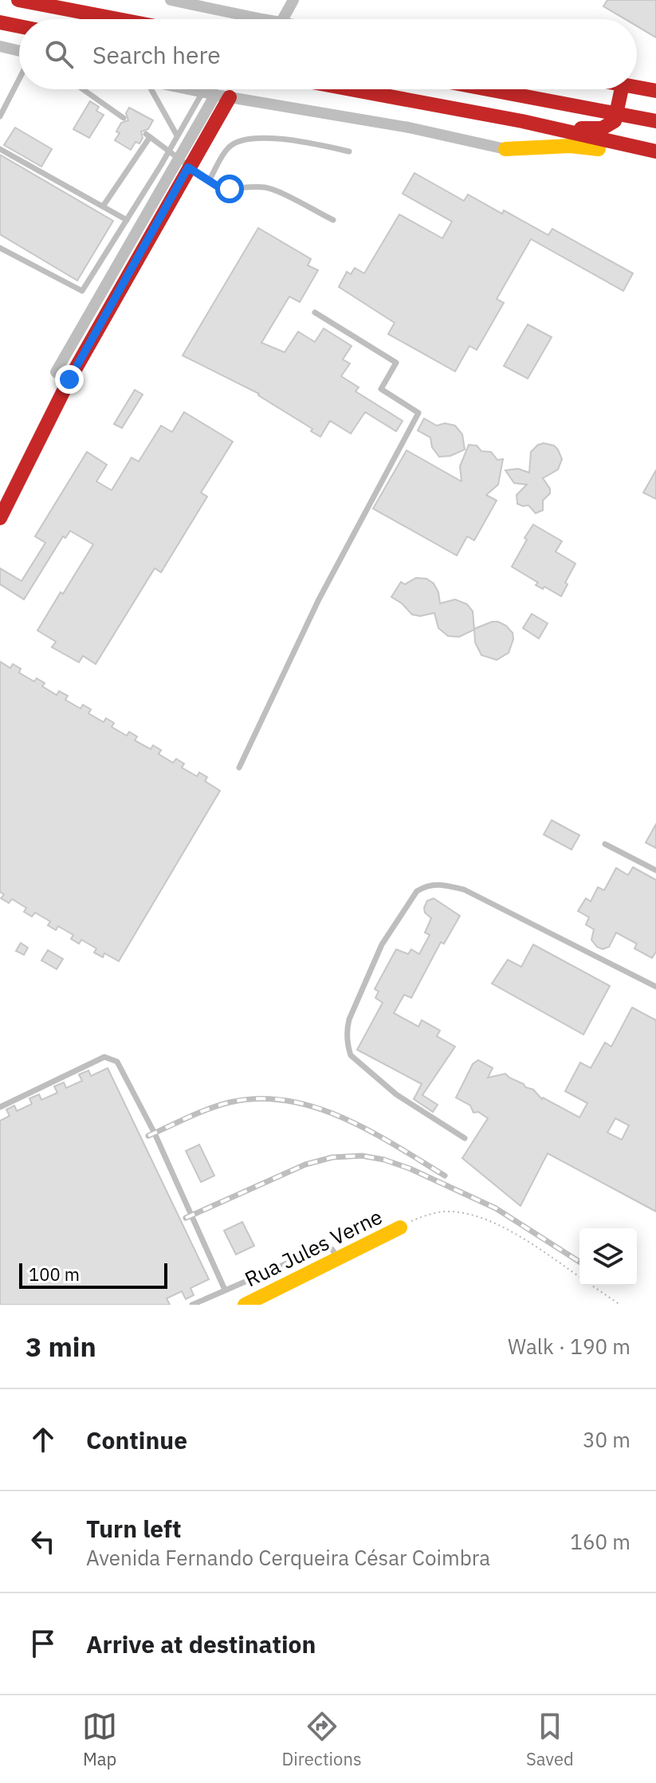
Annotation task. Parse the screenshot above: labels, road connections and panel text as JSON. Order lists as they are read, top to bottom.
{
  "streets": {
    "main road": ["Rua Jules Verne"]
  },
  "scale_bar": "100 m",
  "page": {
    "search": "Search here",
    "scale": "100 m",
    "heading": ["3 min", "Walk · 190 m"],
    "list": [
      ["Continue", "30 m"],
      ["Turn left", "Avenida Fernando Cerqueira César Coimbra", "160 m"],
      "Arrive at destination"
    ],
    "nav": ["Map", "Directions", "Saved"]
  }
}
